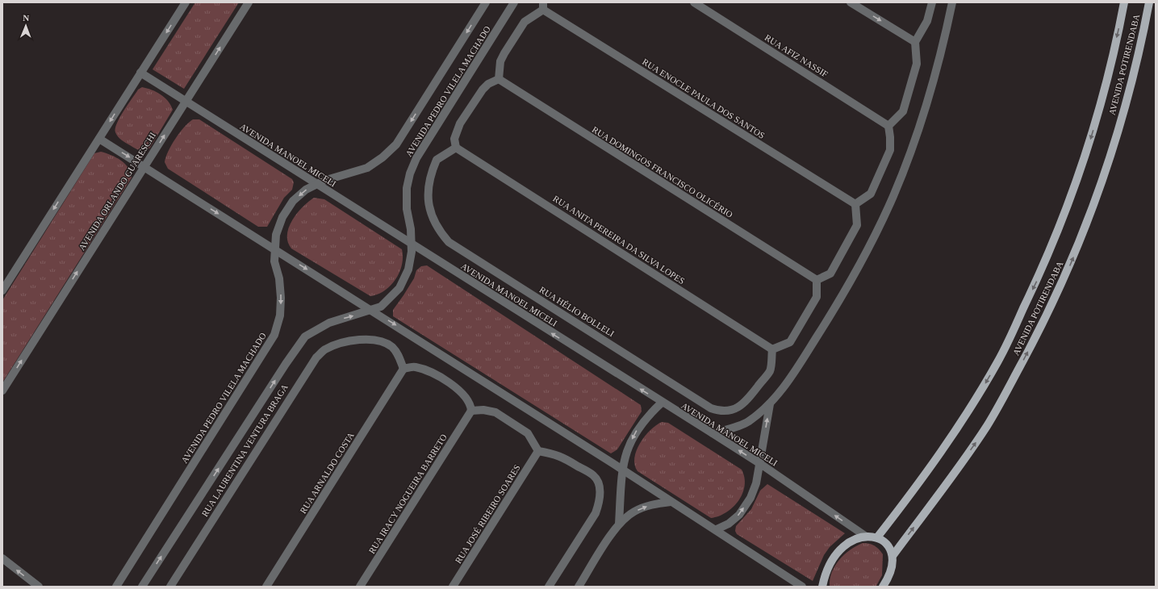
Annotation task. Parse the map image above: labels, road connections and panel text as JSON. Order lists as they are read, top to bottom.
{
  "streets": {
    "main road": ["AVENIDA POTIRENDABA"],
    "street": [
      "RUA AFIZ NASSIF",
      "AVENIDA PEDRO VILELA MACHADO",
      "RUA ENOCLE PAULA DOS SANTOS",
      "AVENIDA MANOEL MICELI",
      "RUA DOMINGOS FRANCISCO OLICÉRIO",
      "AVENIDA ORLANDO GUARESCHI",
      "RUA ANITA PEREIRA DA SILVA LOPES",
      "RUA HÉLIO BOLLELI",
      "RUA LAURENTINA VENTURA BRAGA",
      "RUA ARNALDO COSTA",
      "RUA IRACY NOGUEIRA BARRETO",
      "RUA JOSÉ RIBEIRO SOARES"
    ]
  },
  "crossings": [
    ["AVENIDA PEDRO VILELA MACHADO", "AVENIDA MANOEL MICELI"],
    ["AVENIDA MANOEL MICELI", "AVENIDA ORLANDO GUARESCHI"],
    ["RUA ANITA PEREIRA DA SILVA LOPES", "RUA HÉLIO BOLLELI"],
    ["RUA LAURENTINA VENTURA BRAGA", "RUA ARNALDO COSTA"]
  ],
  "one_way": ["AVENIDA MANOEL MICELI"],
  "north": "top"
}
